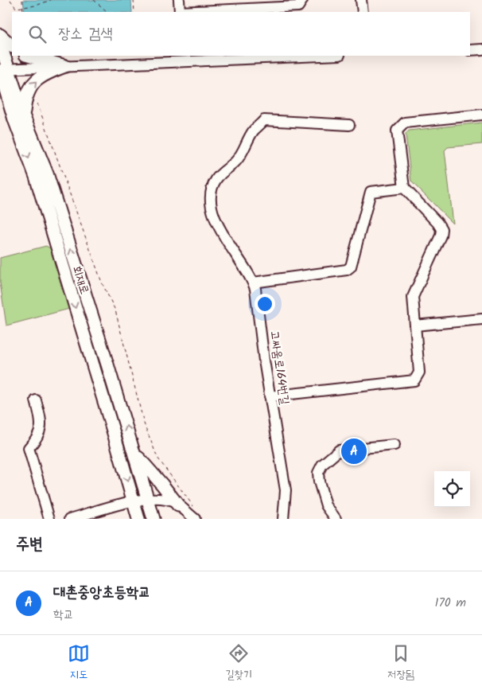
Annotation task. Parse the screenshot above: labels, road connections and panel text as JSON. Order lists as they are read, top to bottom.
{
  "streets": {
    "main road": ["회재로"],
    "street": ["고싸움로164번길"]
  },
  "page": {
    "search": "장소 검색",
    "pins": "A",
    "heading": "주변",
    "list": [
      {
        "mark": "A",
        "name": "대촌중앙초등학교",
        "note": "학교",
        "value": "170 m"
      }
    ],
    "nav": ["지도", "길찾기", "저장됨"]
  }
}
